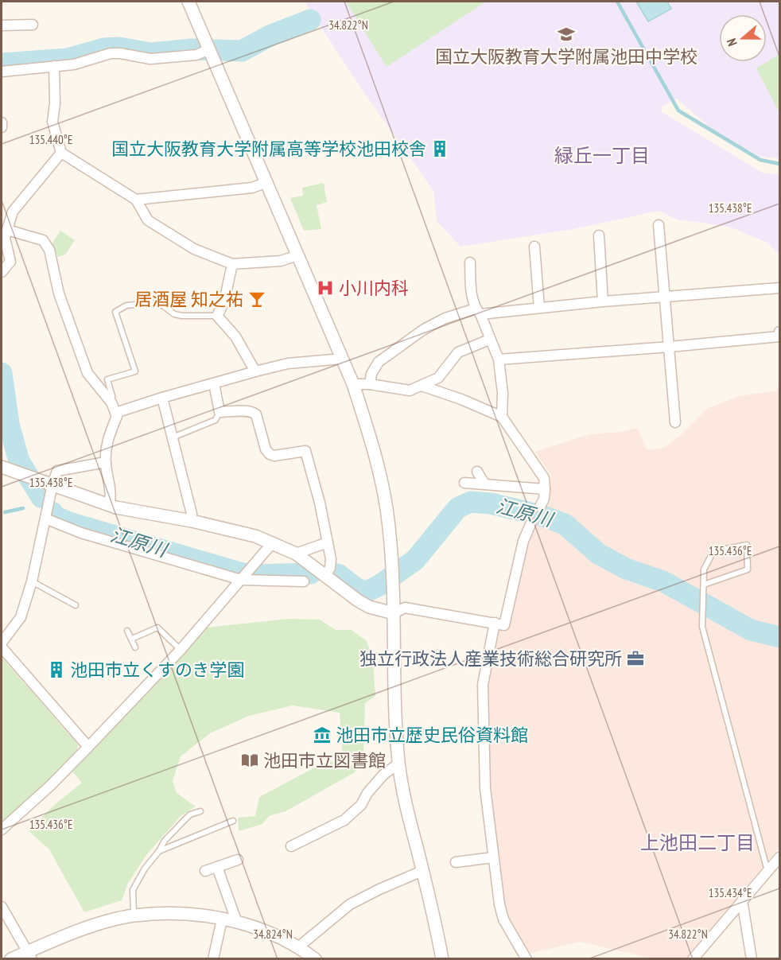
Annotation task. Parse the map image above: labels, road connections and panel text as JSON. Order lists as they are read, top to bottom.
{
  "districts": ["緑丘一丁目", "上池田二丁目"],
  "water": ["江原川"],
  "places": {
    "school or university": ["国立大阪教育大学附属池田中学校"],
    "building": ["国立大阪教育大学附属高等学校池田校舎", "池田市立くすのき学園"],
    "hospital": ["小川内科"],
    "bar": ["居酒屋 知之祐"],
    "office": ["独立行政法人産業技術総合研究所"],
    "museum": ["池田市立歴史民俗資料館"],
    "library": ["池田市立図書館"]
  },
  "north": "left",
  "coordinates": [
    "34.822°N",
    "135.440°E",
    "135.438°E",
    "135.436°E",
    "135.434°E",
    "34.824°N"
  ]
}
